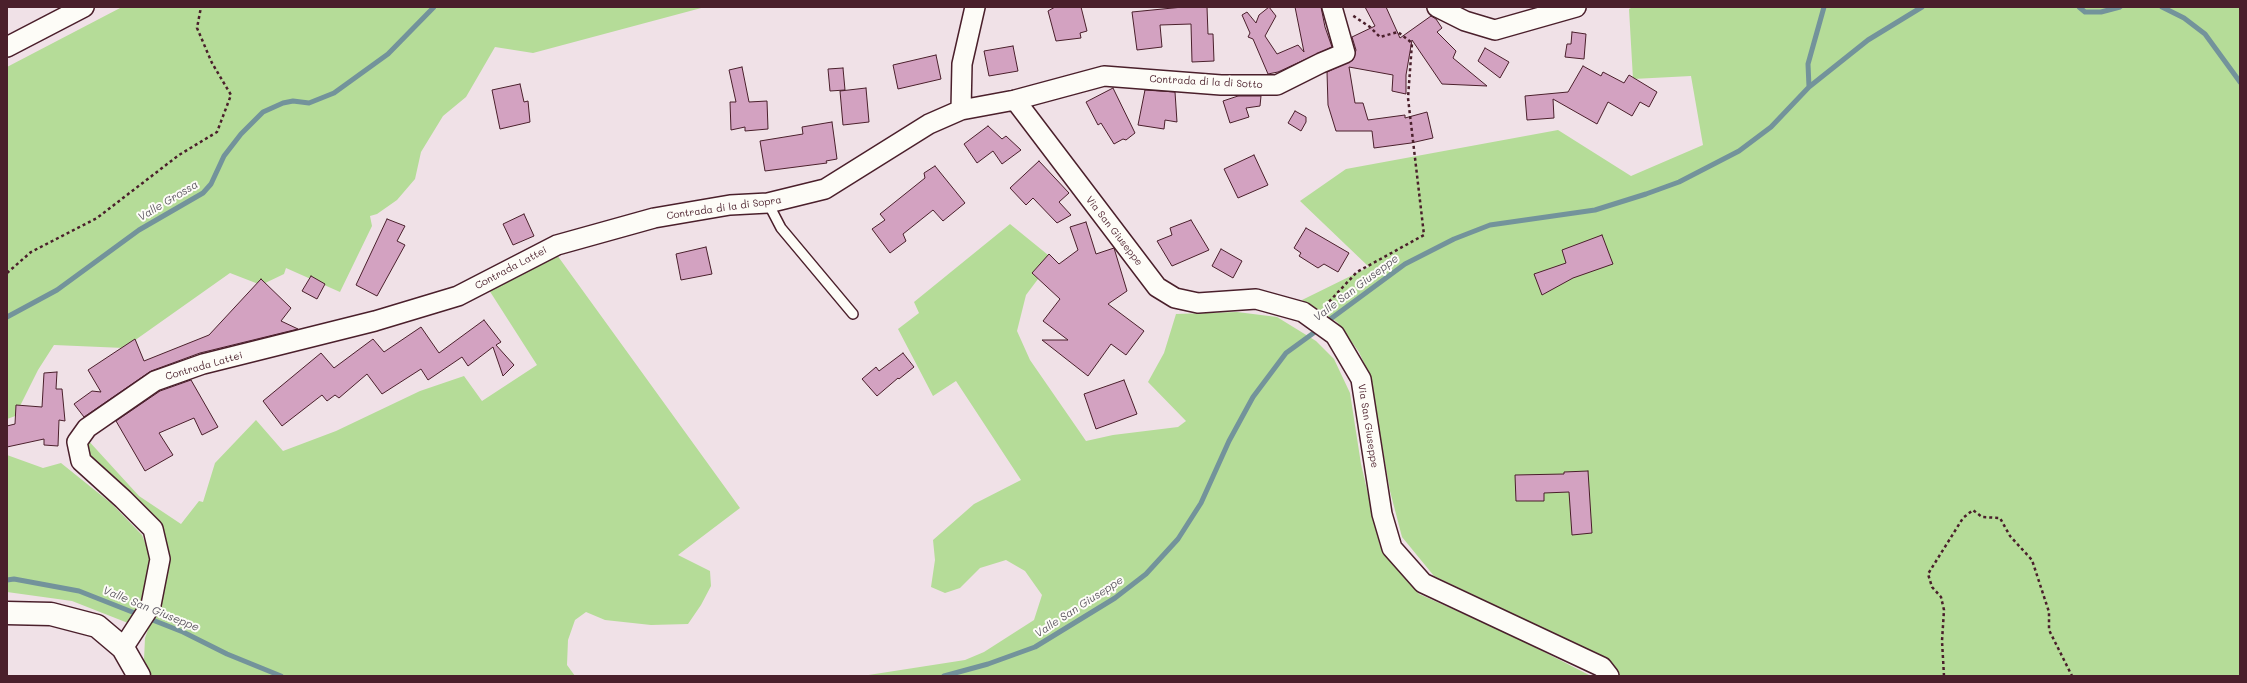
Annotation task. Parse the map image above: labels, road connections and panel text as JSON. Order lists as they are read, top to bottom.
{
  "streets": {
    "street": [
      "Contrada di la di Sotto",
      "Contrada di la di Sopra",
      "Via San Giuseppe",
      "Contrada Lattei"
    ]
  },
  "crossings": [
    ["Contrada di la di Sotto", "Contrada di la di Sopra"],
    ["Contrada di la di Sotto", "Via San Giuseppe"],
    ["Contrada di la di Sopra", "Via San Giuseppe"],
    ["Contrada di la di Sopra", "Contrada Lattei"]
  ],
  "water": ["Valle Grossa", "Valle San Giuseppe"]
}
